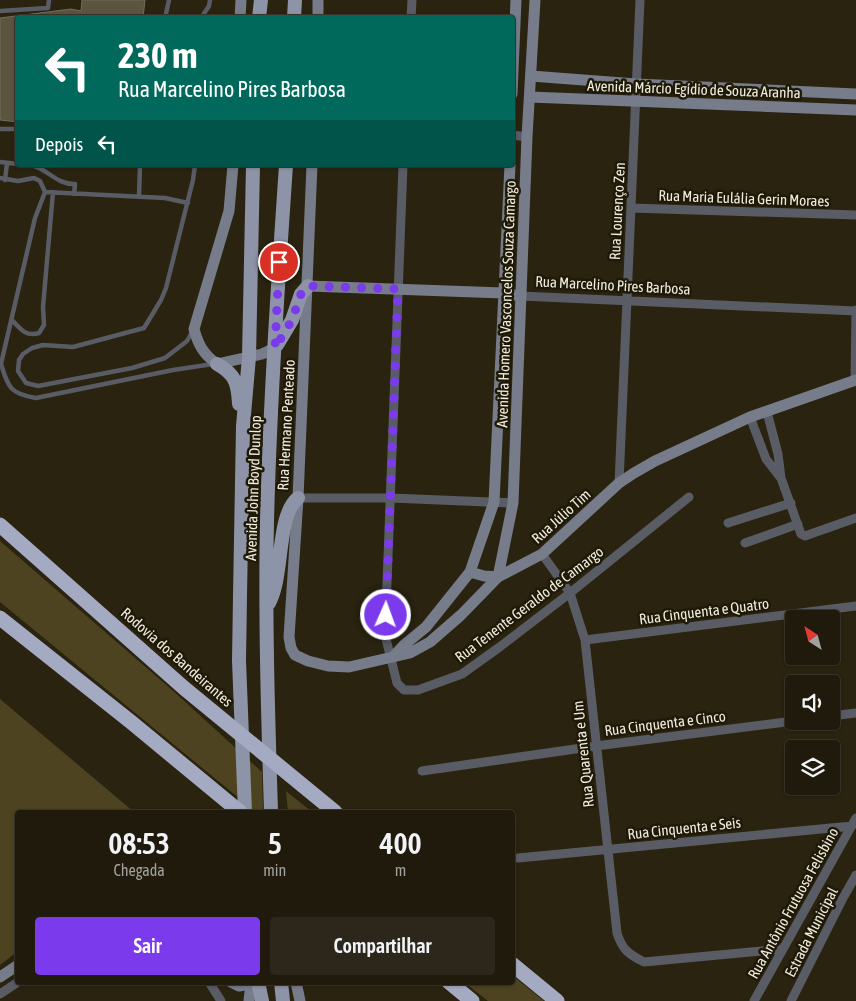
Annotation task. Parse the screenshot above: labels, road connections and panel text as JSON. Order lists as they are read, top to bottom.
{
  "streets": {
    "highway": ["Rodovia dos Bandeirantes"],
    "main road": [
      "Avenida Márcio Egídio de Souza Aranha",
      "Rua Marcelino Pires Barbosa",
      "Avenida Homero Vasconcelos Souza Camargo",
      "Rua Hermano Penteado",
      "Avenida John Boyd Dunlop",
      "Rua Júlio Tim"
    ],
    "street": [
      "Rua Maria Eulália Gerin Moraes",
      "Rua Lourenço Zen",
      "Rua Tenente Geraldo de Camargo",
      "Rua Cinquenta e Quatro",
      "Rua Cinquenta e Cinco",
      "Rua Quarenta e Um",
      "Rua Cinquenta e Seis",
      "Rua Antônio Frutuosa Felisbino",
      "Estrada Municipal"
    ]
  },
  "crossings": [
    ["Avenida Márcio Egídio de Souza Aranha", "Rua Lourenço Zen"],
    ["Avenida Márcio Egídio de Souza Aranha", "Avenida Homero Vasconcelos Souza Camargo"],
    ["Rua Maria Eulália Gerin Moraes", "Rua Lourenço Zen"],
    ["Rua Lourenço Zen", "Rua Marcelino Pires Barbosa"],
    ["Rua Lourenço Zen", "Rua Júlio Tim"],
    ["Rua Marcelino Pires Barbosa", "Avenida Homero Vasconcelos Souza Camargo"],
    ["Rua Marcelino Pires Barbosa", "Rua Hermano Penteado"],
    ["Avenida Homero Vasconcelos Souza Camargo", "Rua Júlio Tim"],
    ["Avenida Homero Vasconcelos Souza Camargo", "Rua Tenente Geraldo de Camargo"],
    ["Rua Hermano Penteado", "Rua Júlio Tim"],
    ["Rua Júlio Tim", "Rua Tenente Geraldo de Camargo"],
    ["Rua Júlio Tim", "Rua Quarenta e Um"],
    ["Rua Tenente Geraldo de Camargo", "Rua Quarenta e Um"],
    ["Rua Cinquenta e Quatro", "Rua Quarenta e Um"],
    ["Rua Cinquenta e Cinco", "Rua Quarenta e Um"],
    ["Rua Quarenta e Um", "Rua Cinquenta e Seis"],
    ["Rua Quarenta e Um", "Rua Antônio Frutuosa Felisbino"],
    ["Rua Cinquenta e Seis", "Rua Antônio Frutuosa Felisbino"]
  ],
  "north": "top left",
  "page": {
    "turn": ["230 m", "Rua Marcelino Pires Barbosa"],
    "then": "Depois",
    "eta": [
      "08:53",
      "Chegada",
      "5",
      "min",
      "400",
      "m"
    ],
    "buttons": ["Sair", "Compartilhar"]
  }
}
